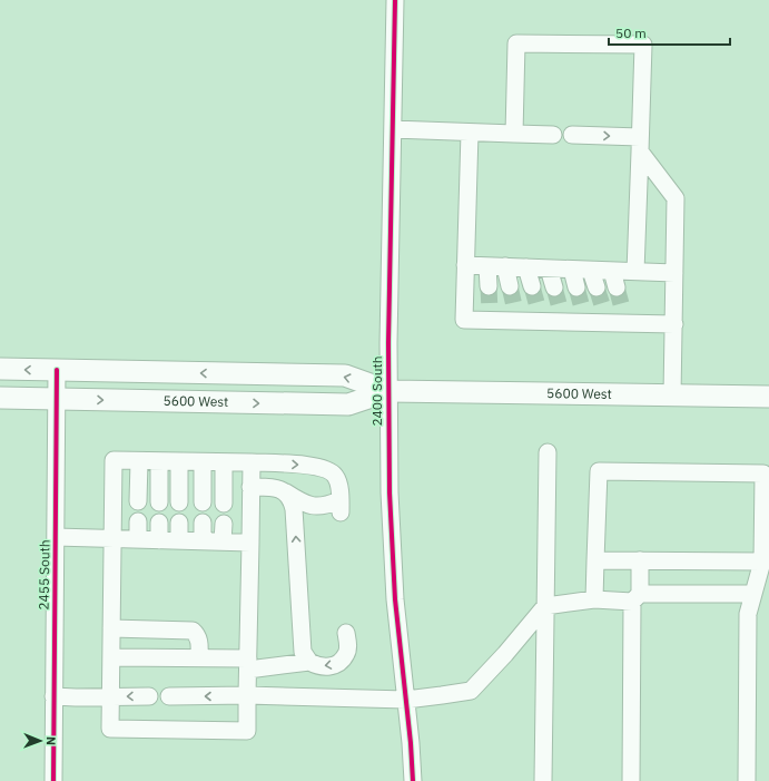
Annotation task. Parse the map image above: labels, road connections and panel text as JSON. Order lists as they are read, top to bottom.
{
  "streets": {
    "main road": ["5600 West"],
    "street": ["2400 South", "2455 South"]
  },
  "crossings": [
    ["2400 South", "5600 West"],
    ["5600 West", "2455 South"]
  ],
  "scale_bar": "50 m",
  "north": "right"
}
